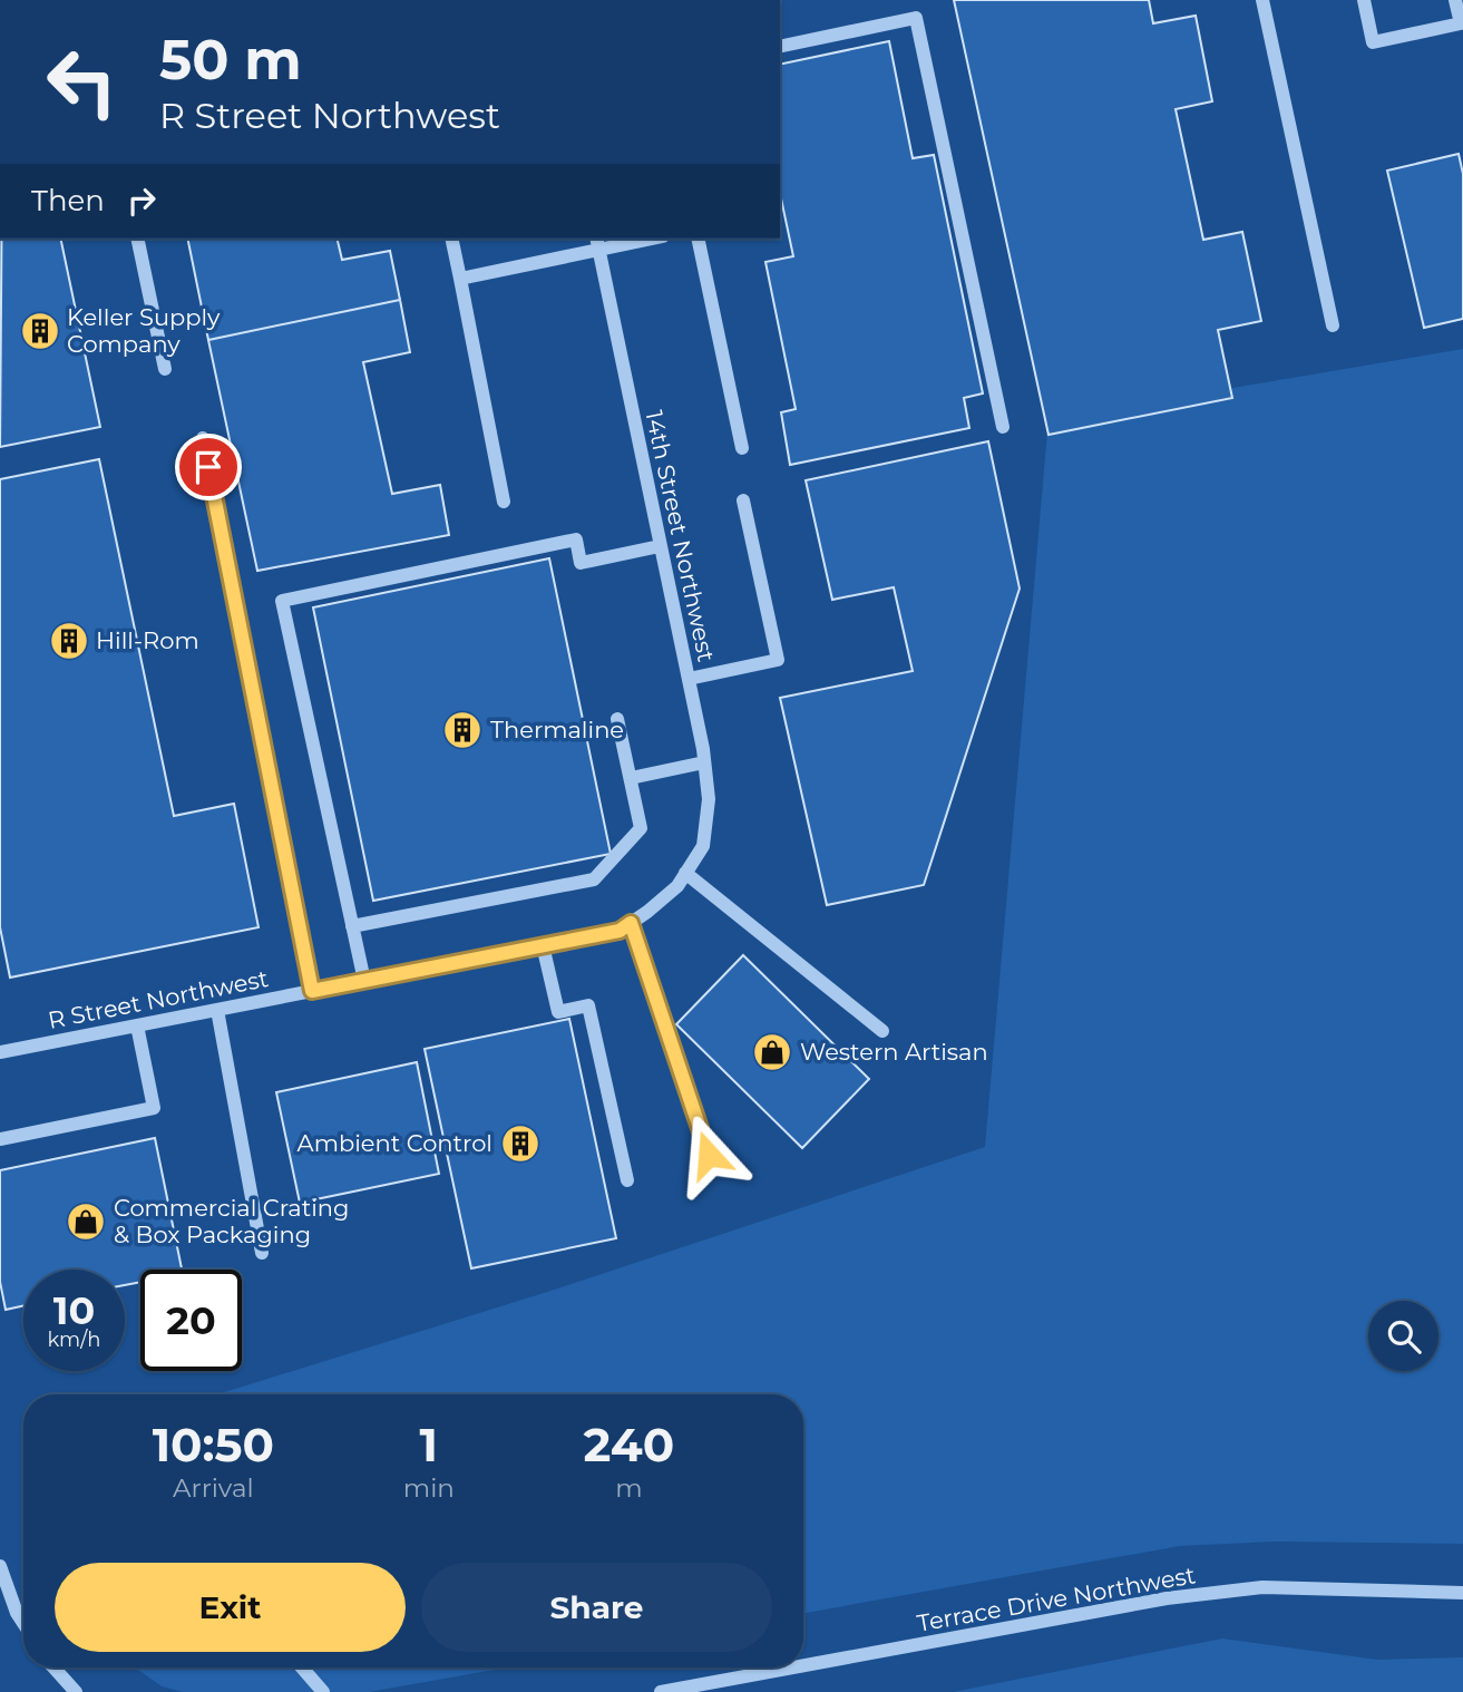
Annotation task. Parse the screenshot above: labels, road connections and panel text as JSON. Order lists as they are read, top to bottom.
{
  "streets": {
    "street": ["14th Street Northwest", "R Street Northwest", "Terrace Drive Northwest"]
  },
  "crossings": [
    ["14th Street Northwest", "R Street Northwest"]
  ],
  "places": {
    "building": [
      "Keller Supply Company",
      "Hill-Rom",
      "Thermaline",
      "Ambient Control"
    ],
    "shop": ["Western Artisan", "Commercial Crating & Box Packaging"]
  },
  "page": {
    "turn": ["50 m", "R Street Northwest"],
    "then": "Then",
    "speed": "10 km/h",
    "limit": "20",
    "eta": [
      "10:50",
      "Arrival",
      "1",
      "min",
      "240",
      "m"
    ],
    "buttons": ["Exit", "Share"]
  }
}
